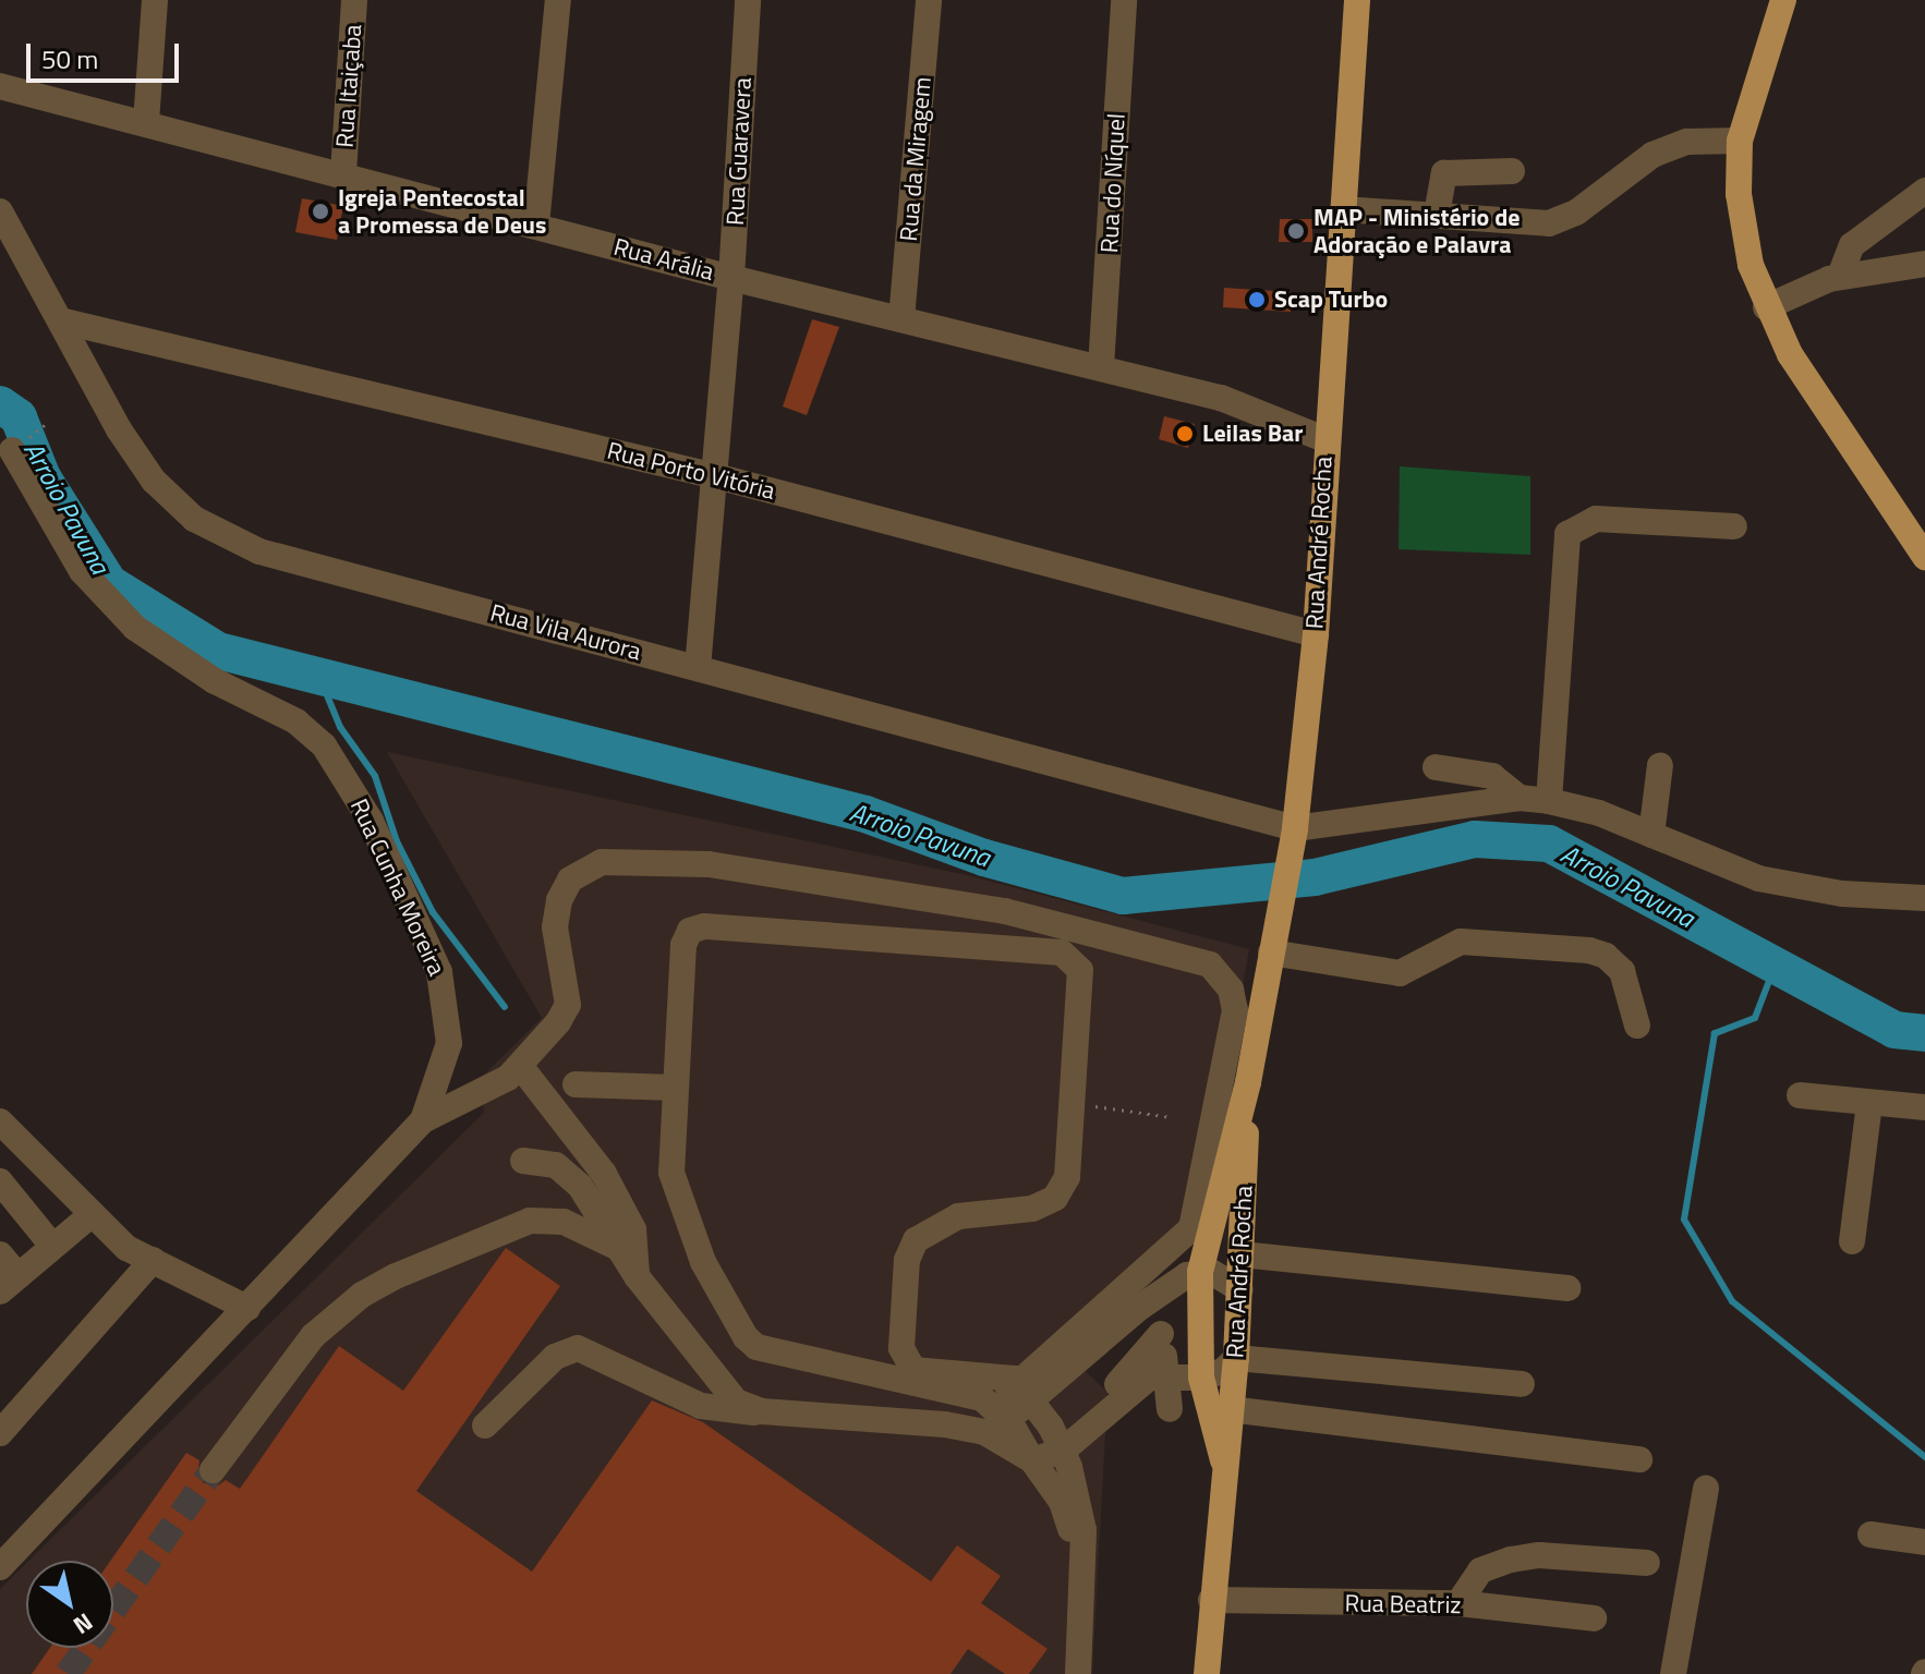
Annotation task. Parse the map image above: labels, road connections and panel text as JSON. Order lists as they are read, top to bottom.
{
  "streets": {
    "main road": ["Rua André Rocha"],
    "street": [
      "Rua Itaiçaba",
      "Rua Guaravera",
      "Rua da Miragem",
      "Rua do Níquel",
      "Rua Arália",
      "Rua Porto Vitória",
      "Rua Vila Aurora",
      "Rua Cunha Moreira",
      "Rua Beatriz"
    ]
  },
  "crossings": [
    ["Rua Itaiçaba", "Rua Arália"],
    ["Rua Guaravera", "Rua Arália"],
    ["Rua Guaravera", "Rua Porto Vitória"],
    ["Rua Guaravera", "Rua Vila Aurora"],
    ["Rua da Miragem", "Rua Arália"],
    ["Rua do Níquel", "Rua Arália"],
    ["Rua Arália", "Rua André Rocha"],
    ["Rua Porto Vitória", "Rua André Rocha"],
    ["Rua Porto Vitória", "Rua Vila Aurora"],
    ["Rua André Rocha", "Rua Vila Aurora"],
    ["Rua André Rocha", "Rua Beatriz"]
  ],
  "water": ["Arroio Pavuna"],
  "places": [
    "Igreja Pentecostal a Promessa de Deus",
    "MAP - Ministério de Adoração e Palavra",
    "Scap Turbo",
    "Leilas Bar"
  ],
  "scale_bar": "50 m",
  "north": "bottom right"
}
